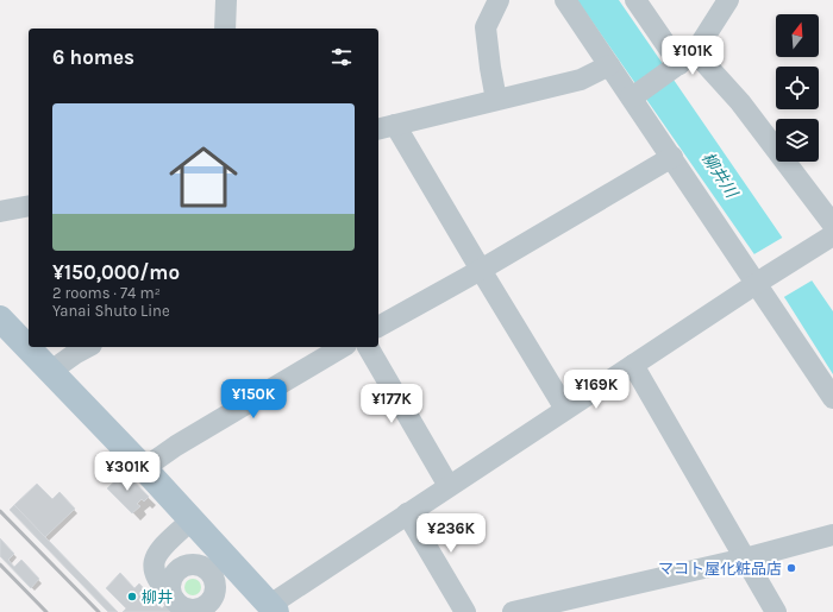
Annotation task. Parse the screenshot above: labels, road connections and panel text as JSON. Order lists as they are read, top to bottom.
{
  "water": ["柳井川"],
  "places": ["マコト屋化粧品店", "柳井"],
  "north": "top",
  "page": {
    "heading": "6 homes",
    "price": [
      "¥101K",
      "¥169K",
      "¥150K",
      "¥177K",
      "¥301K",
      "¥236K"
    ],
    "list": [
      {
        "name": "¥150,000/mo",
        "note": "2 rooms · 74 m² · Yanai Shuto Line"
      }
    ]
  }
}
